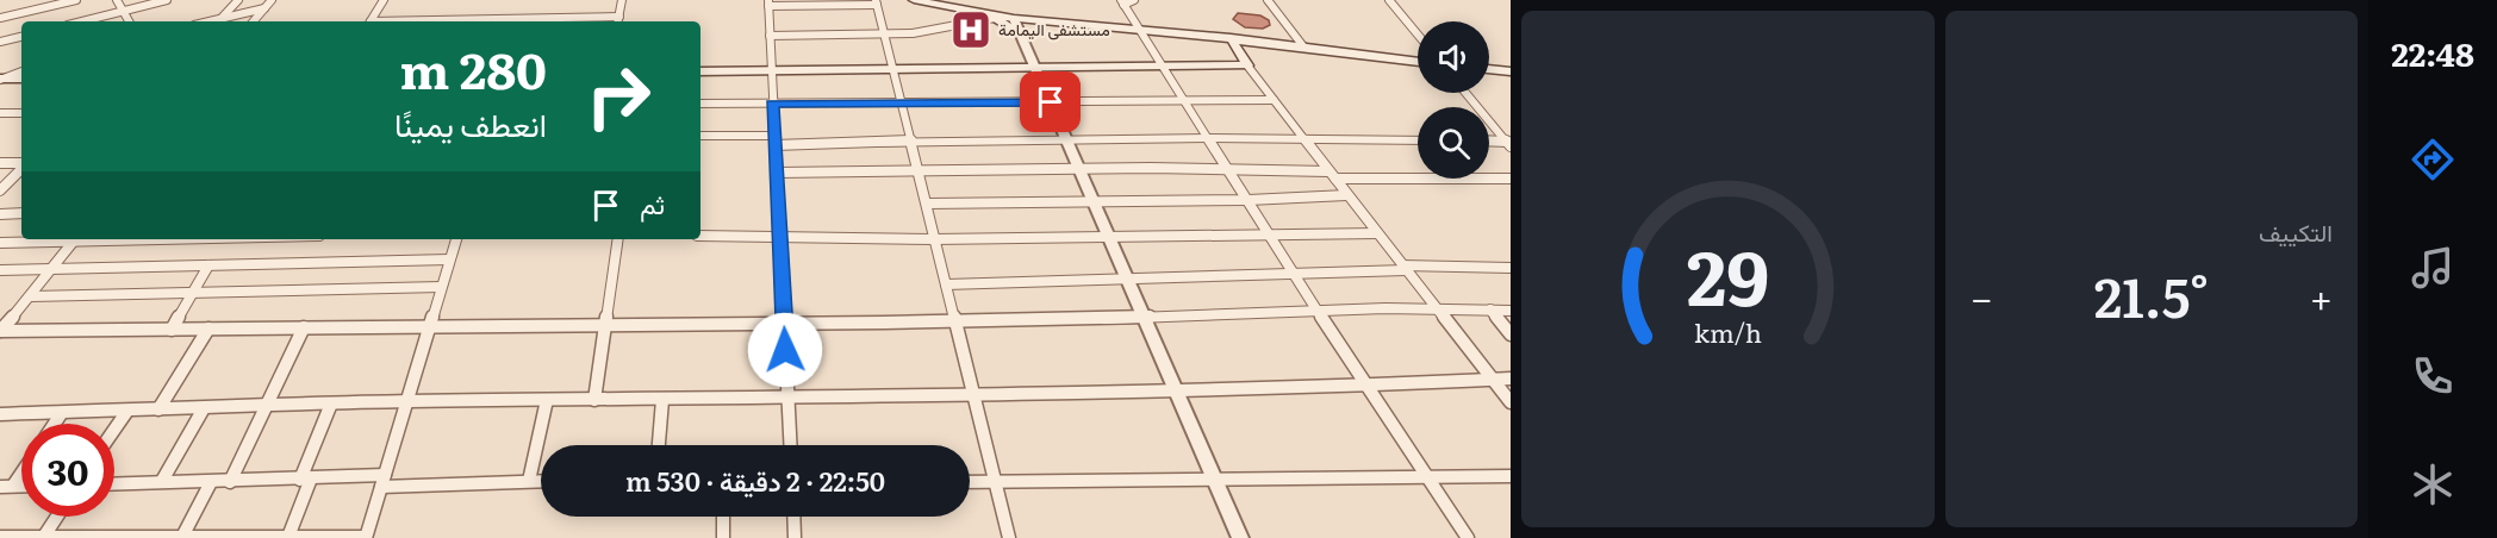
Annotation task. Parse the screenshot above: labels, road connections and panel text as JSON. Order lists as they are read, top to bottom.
{
  "places": {
    "hospital": ["مستشفى اليمامة"]
  },
  "page": {
    "tabs": "22:48",
    "tile": "التكييف",
    "turn": ["280 m", "انعطف يمينًا"],
    "then": "ثم",
    "heat": ["−", "21.5°", "+"],
    "limit": "30",
    "trip": "22:50 · 2 دقيقة · 530 m",
    "gauge": ["29", "km/h"]
  }
}
